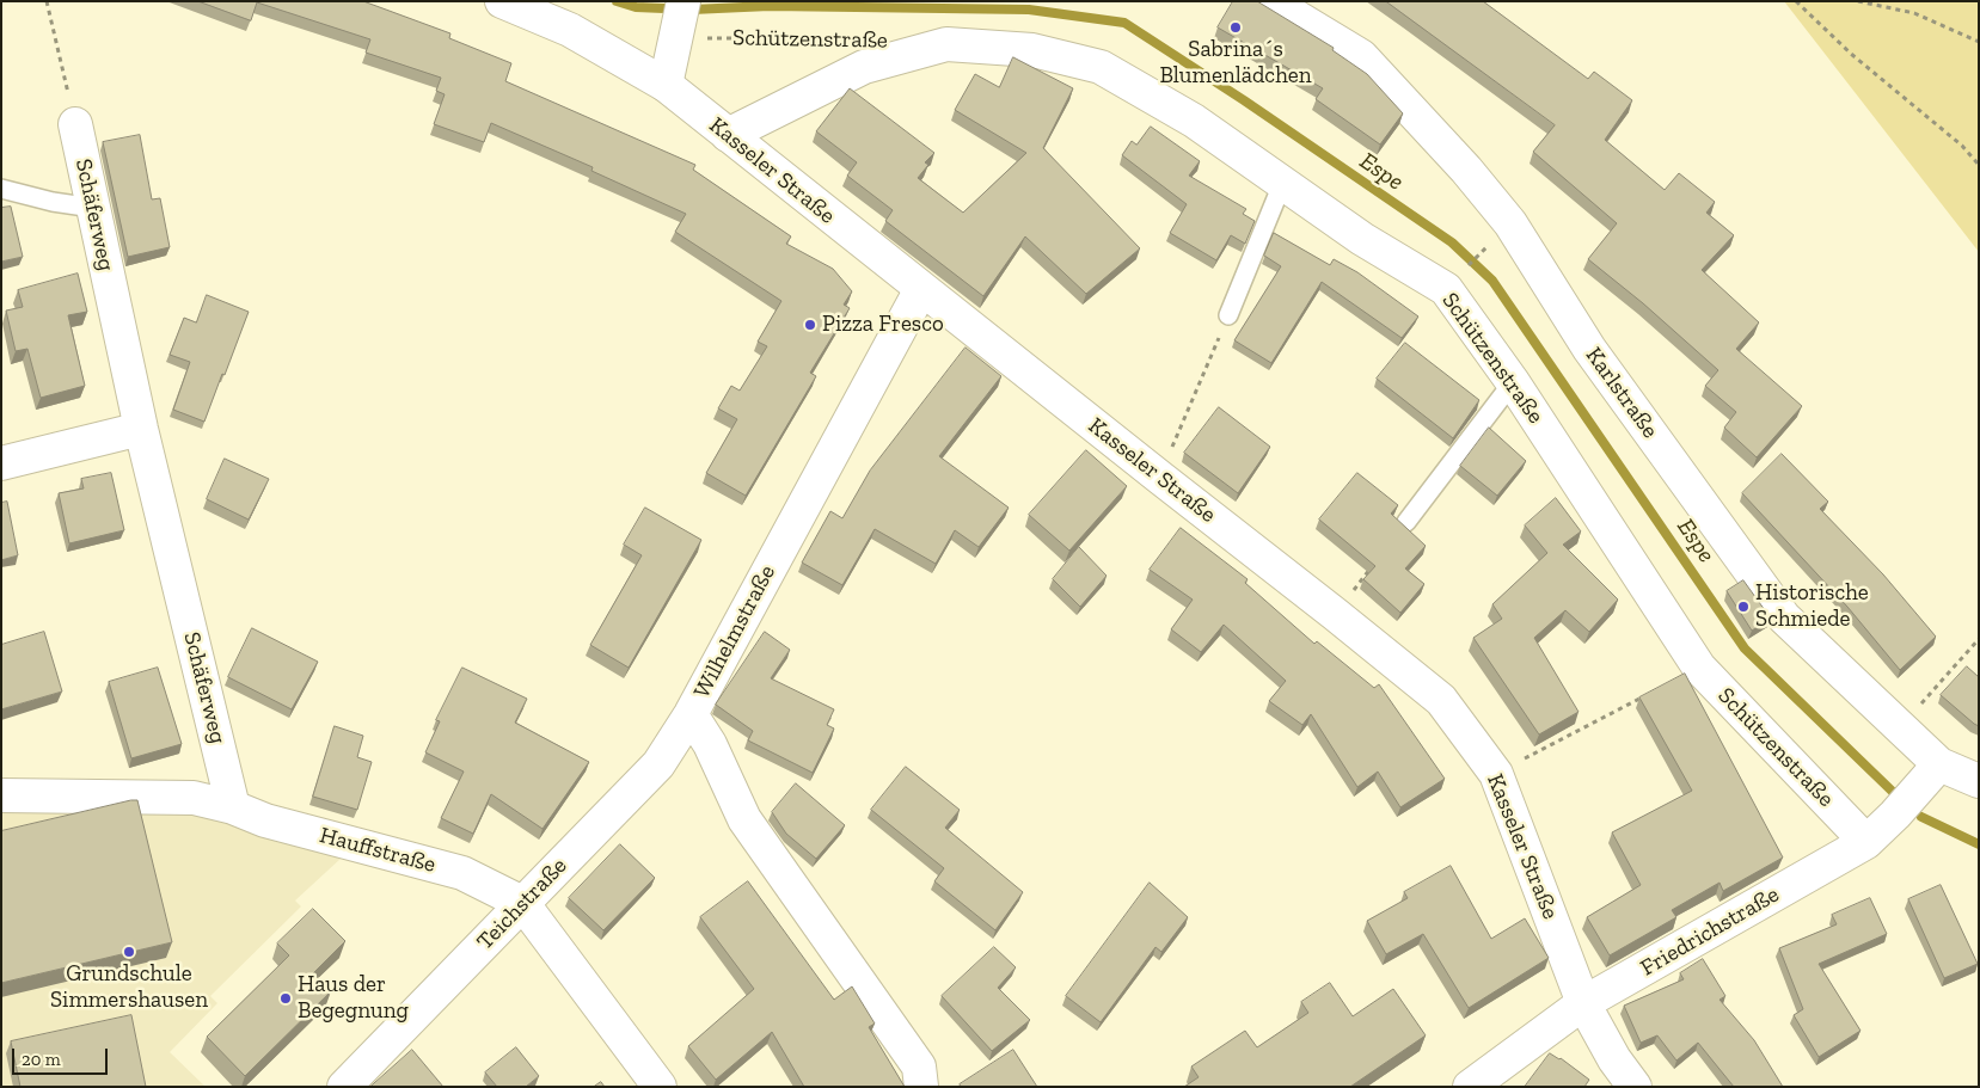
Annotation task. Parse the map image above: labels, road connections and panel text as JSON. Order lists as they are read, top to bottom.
{
  "streets": {
    "street": [
      "Schützenstraße",
      "Kasseler Straße",
      "Schäferweg",
      "Karlstraße",
      "Wilhelmstraße",
      "Hauffstraße",
      "Teichstraße",
      "Friedrichstraße"
    ]
  },
  "crossings": [
    ["Schützenstraße", "Kasseler Straße"],
    ["Schützenstraße", "Friedrichstraße"],
    ["Kasseler Straße", "Wilhelmstraße"],
    ["Kasseler Straße", "Friedrichstraße"],
    ["Schäferweg", "Hauffstraße"],
    ["Karlstraße", "Friedrichstraße"],
    ["Wilhelmstraße", "Teichstraße"],
    ["Hauffstraße", "Teichstraße"]
  ],
  "water": ["Espe"],
  "places": [
    "Sabrina´s Blumenlädchen",
    "Pizza Fresco",
    "Historische Schmiede",
    "Grundschule Simmershausen",
    "Haus der Begegnung"
  ],
  "scale_bar": "20 m"
}
